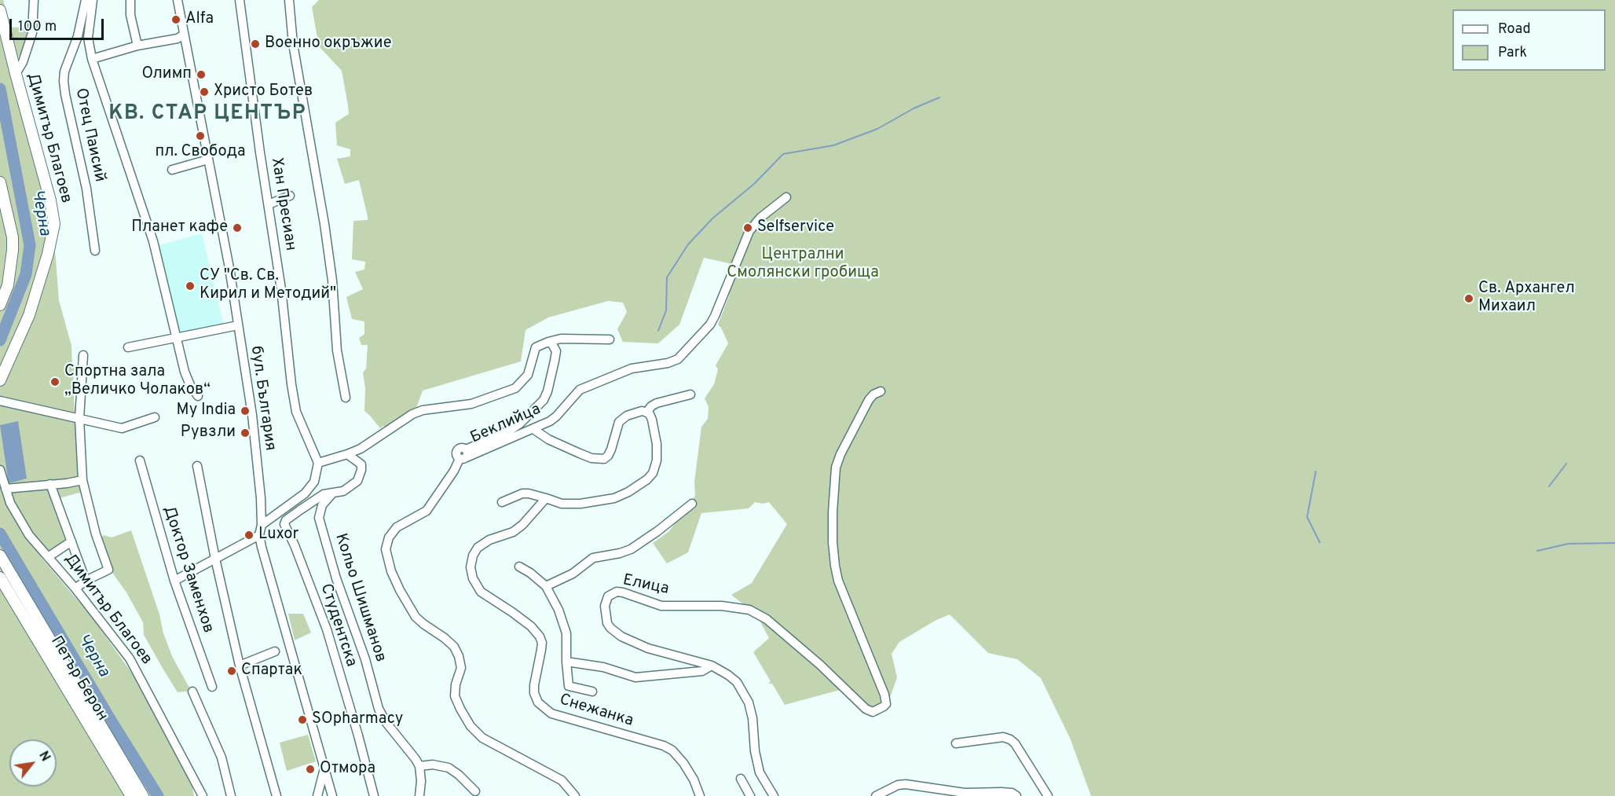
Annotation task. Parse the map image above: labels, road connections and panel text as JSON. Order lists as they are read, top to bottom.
{
  "streets": {
    "main road": ["Димитър Благоев", "Петър Берон"],
    "street": [
      "Отец Паисий",
      "Хан Пресиан",
      "бул. България",
      "Беклийца",
      "Доктор Заменхов",
      "Елица",
      "Кольо Шишманов",
      "Студентска",
      "Снежанка"
    ]
  },
  "crossings": [
    ["Кольо Шишманов", "Студентска"]
  ],
  "districts": ["КВ. СТАР ЦЕНТЪР"],
  "water": ["Черна"],
  "parks": ["Централни Смолянски гробища"],
  "places": [
    "Alfa",
    "Военно окръжие",
    "Олимп",
    "Христо Ботев",
    "пл. Свобода",
    "Планет кафе",
    "Selfservice",
    "СУ \"Св. Св. Кирил и Методий\"",
    "Св. Архангел Михаил",
    "Спортна зала „Величко Чолаков“",
    "My India",
    "Рувзли",
    "Luxor",
    "Спартак",
    "SOpharmacy",
    "Отмора"
  ],
  "legend": ["Road", "Park"],
  "scale_bar": "100 m",
  "north": "top right"
}
